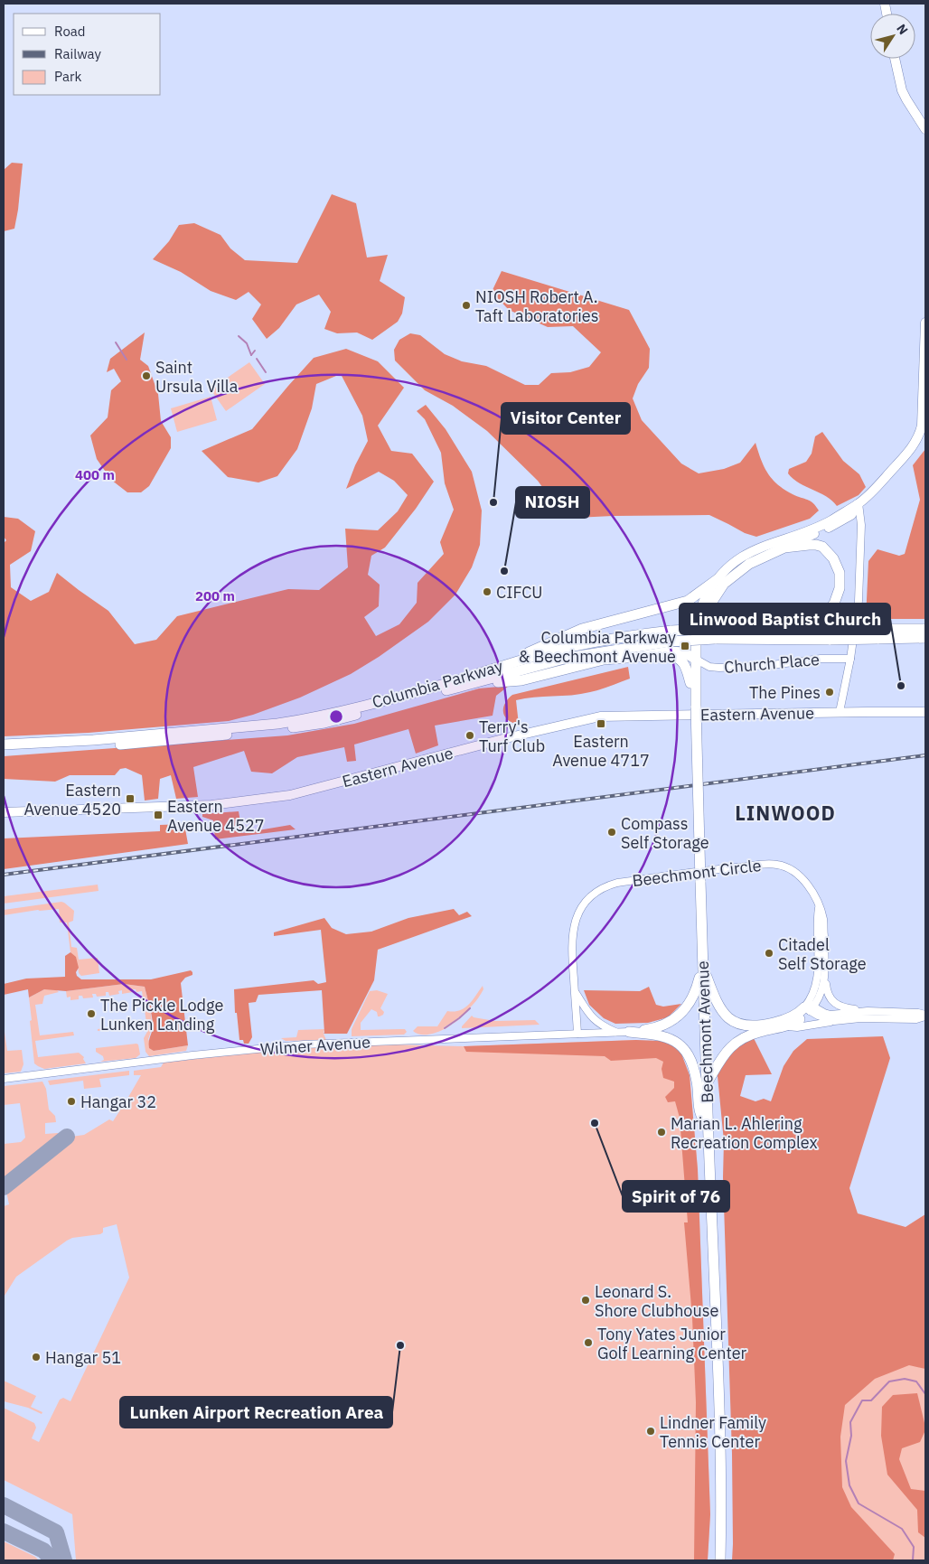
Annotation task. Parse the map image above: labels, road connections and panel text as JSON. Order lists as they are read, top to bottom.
{
  "streets": {
    "highway": ["Columbia Parkway", "Beechmont Avenue"],
    "main road": ["Eastern Avenue"],
    "street": ["Church Place", "Beechmont Circle", "Wilmer Avenue"]
  },
  "crossings": [
    ["Church Place", "Beechmont Avenue"],
    ["Beechmont Circle", "Wilmer Avenue"]
  ],
  "districts": ["LINWOOD"],
  "places": {
    "other": [
      "NIOSH Robert A. Taft Laboratories",
      "Saint Ursula Villa",
      "Visitor Center",
      "NIOSH",
      "CIFCU",
      "Linwood Baptist Church",
      "The Pines",
      "Terry's Turf Club",
      "Compass Self Storage",
      "Citadel Self Storage",
      "The Pickle Lodge Lunken Landing",
      "Hangar 32",
      "Spirit of 76",
      "Marian L. Ahlering Recreation Complex",
      "Leonard S. Shore Clubhouse",
      "Tony Yates Junior Golf Learning Center",
      "Lunken Airport Recreation Area",
      "Hangar 51",
      "Lindner Family Tennis Center"
    ],
    "transit": [
      "Columbia Parkway & Beechmont Avenue",
      "Eastern Avenue 4717",
      "Eastern Avenue 4520",
      "Eastern Avenue 4527"
    ]
  },
  "legend": ["Road", "Railway", "Park"],
  "north": "top right",
  "rings": ["400 m", "200 m"]
}
